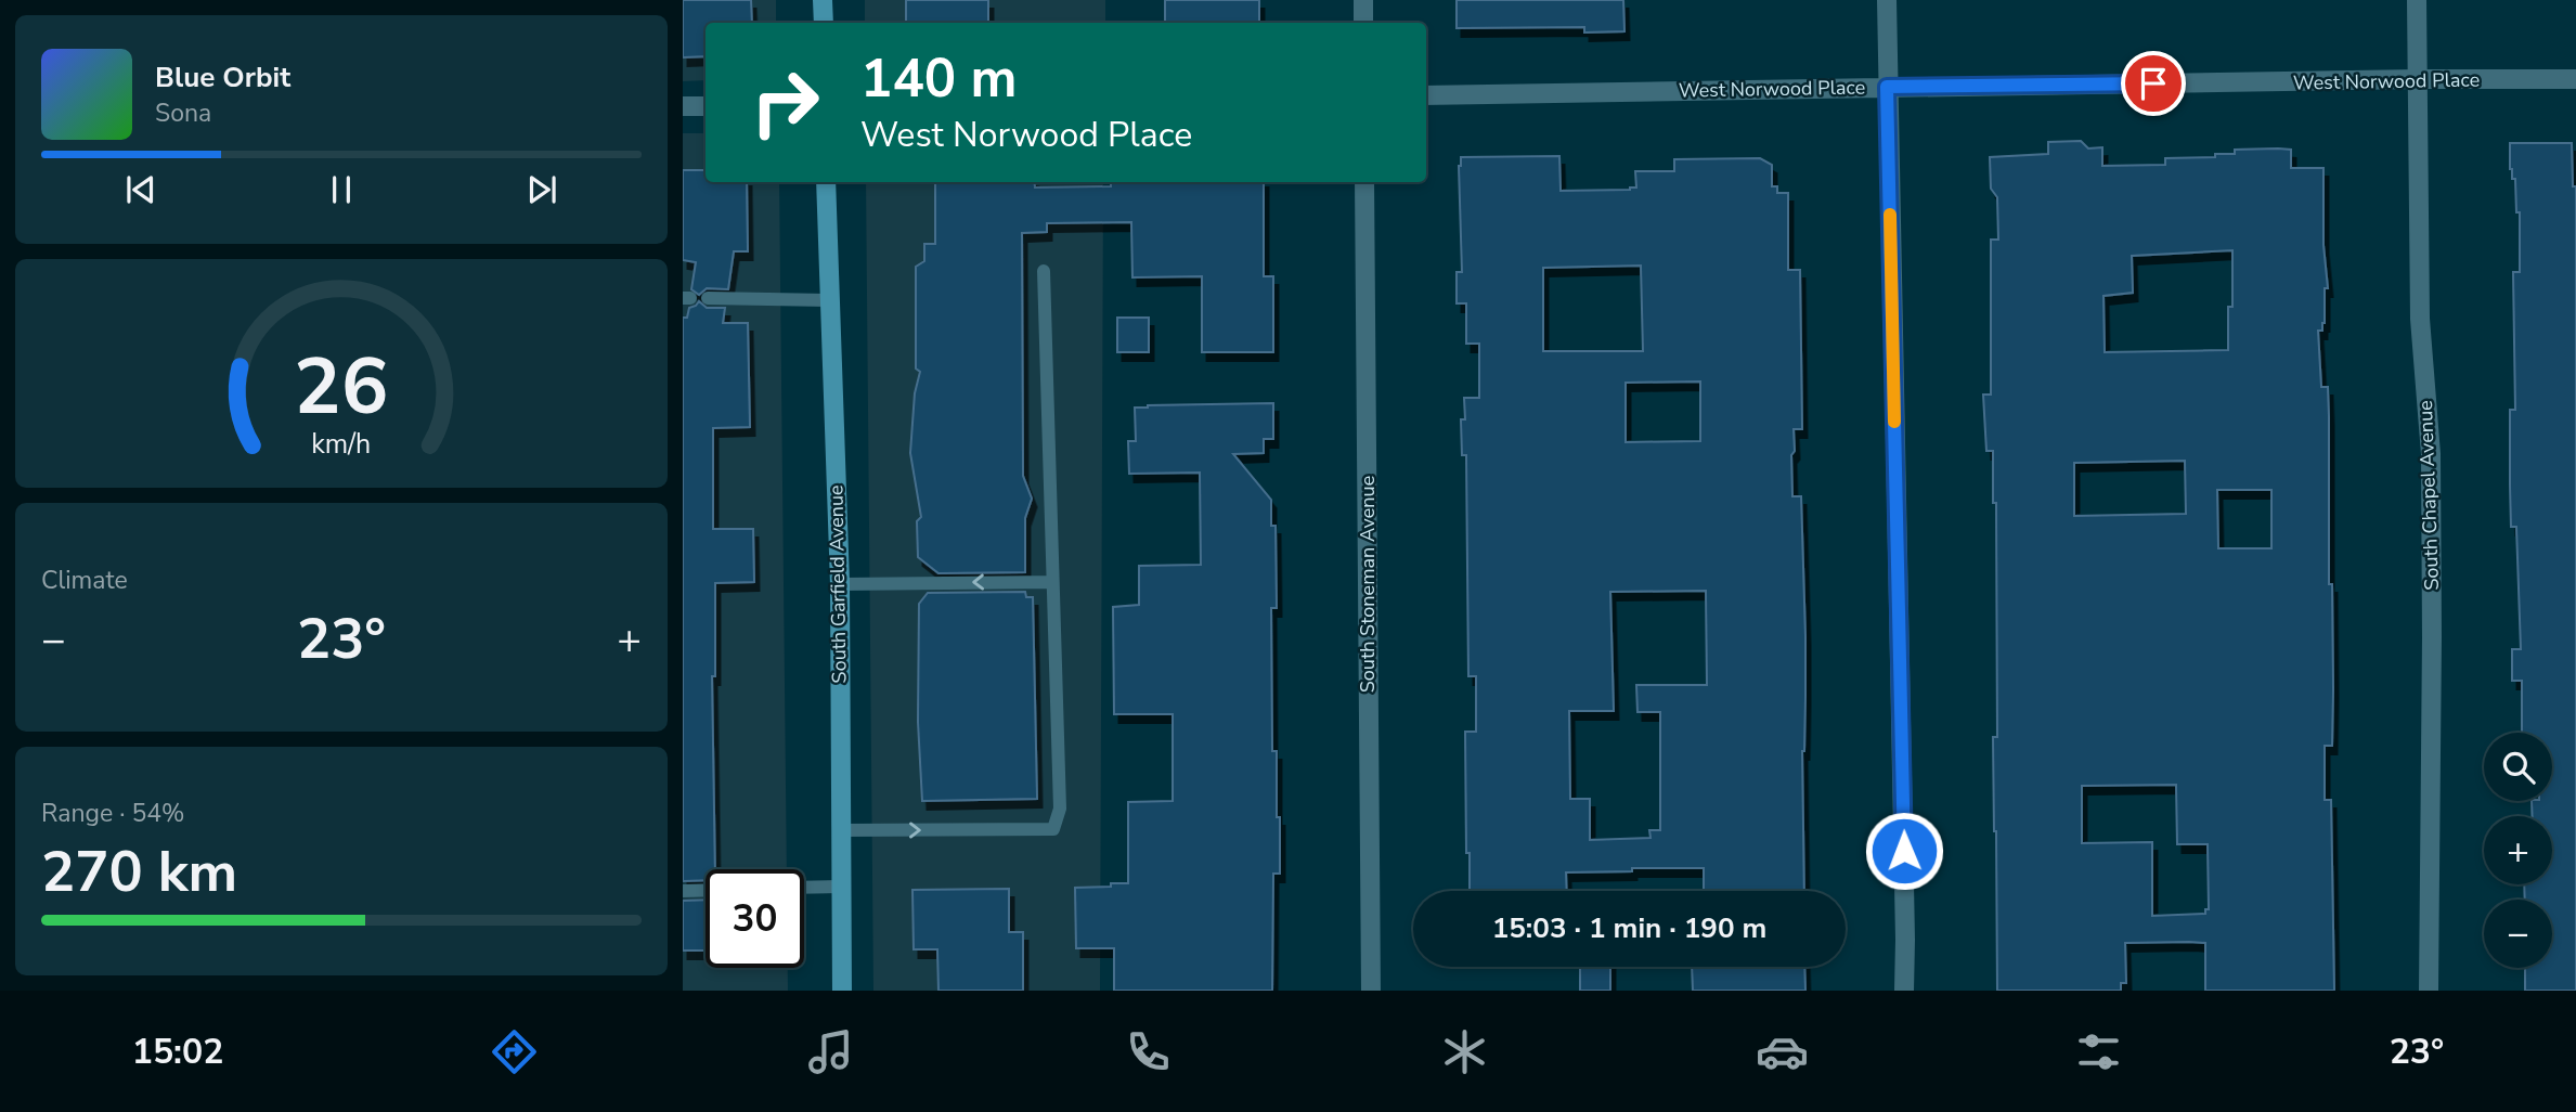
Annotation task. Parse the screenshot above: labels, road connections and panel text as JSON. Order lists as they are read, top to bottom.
{
  "streets": {
    "main road": ["South Garfield Avenue"],
    "street": ["West Norwood Place", "South Chapel Avenue", "South Stoneman Avenue"]
  },
  "crossings": [
    ["West Norwood Place", "South Chapel Avenue"]
  ],
  "page": {
    "turn": ["140 m", "West Norwood Place"],
    "song": ["Blue Orbit", "Sona"],
    "tile": [
      "Climate",
      ["Range · 54%", "270 km"]
    ],
    "heat": ["−", "23°", "+"],
    "map_buttons": ["+", "−"],
    "limit": "30",
    "trip": "15:03 · 1 min · 190 m",
    "tabs": ["15:02", "23°"],
    "gauge": ["26", "km/h"]
  }
}
